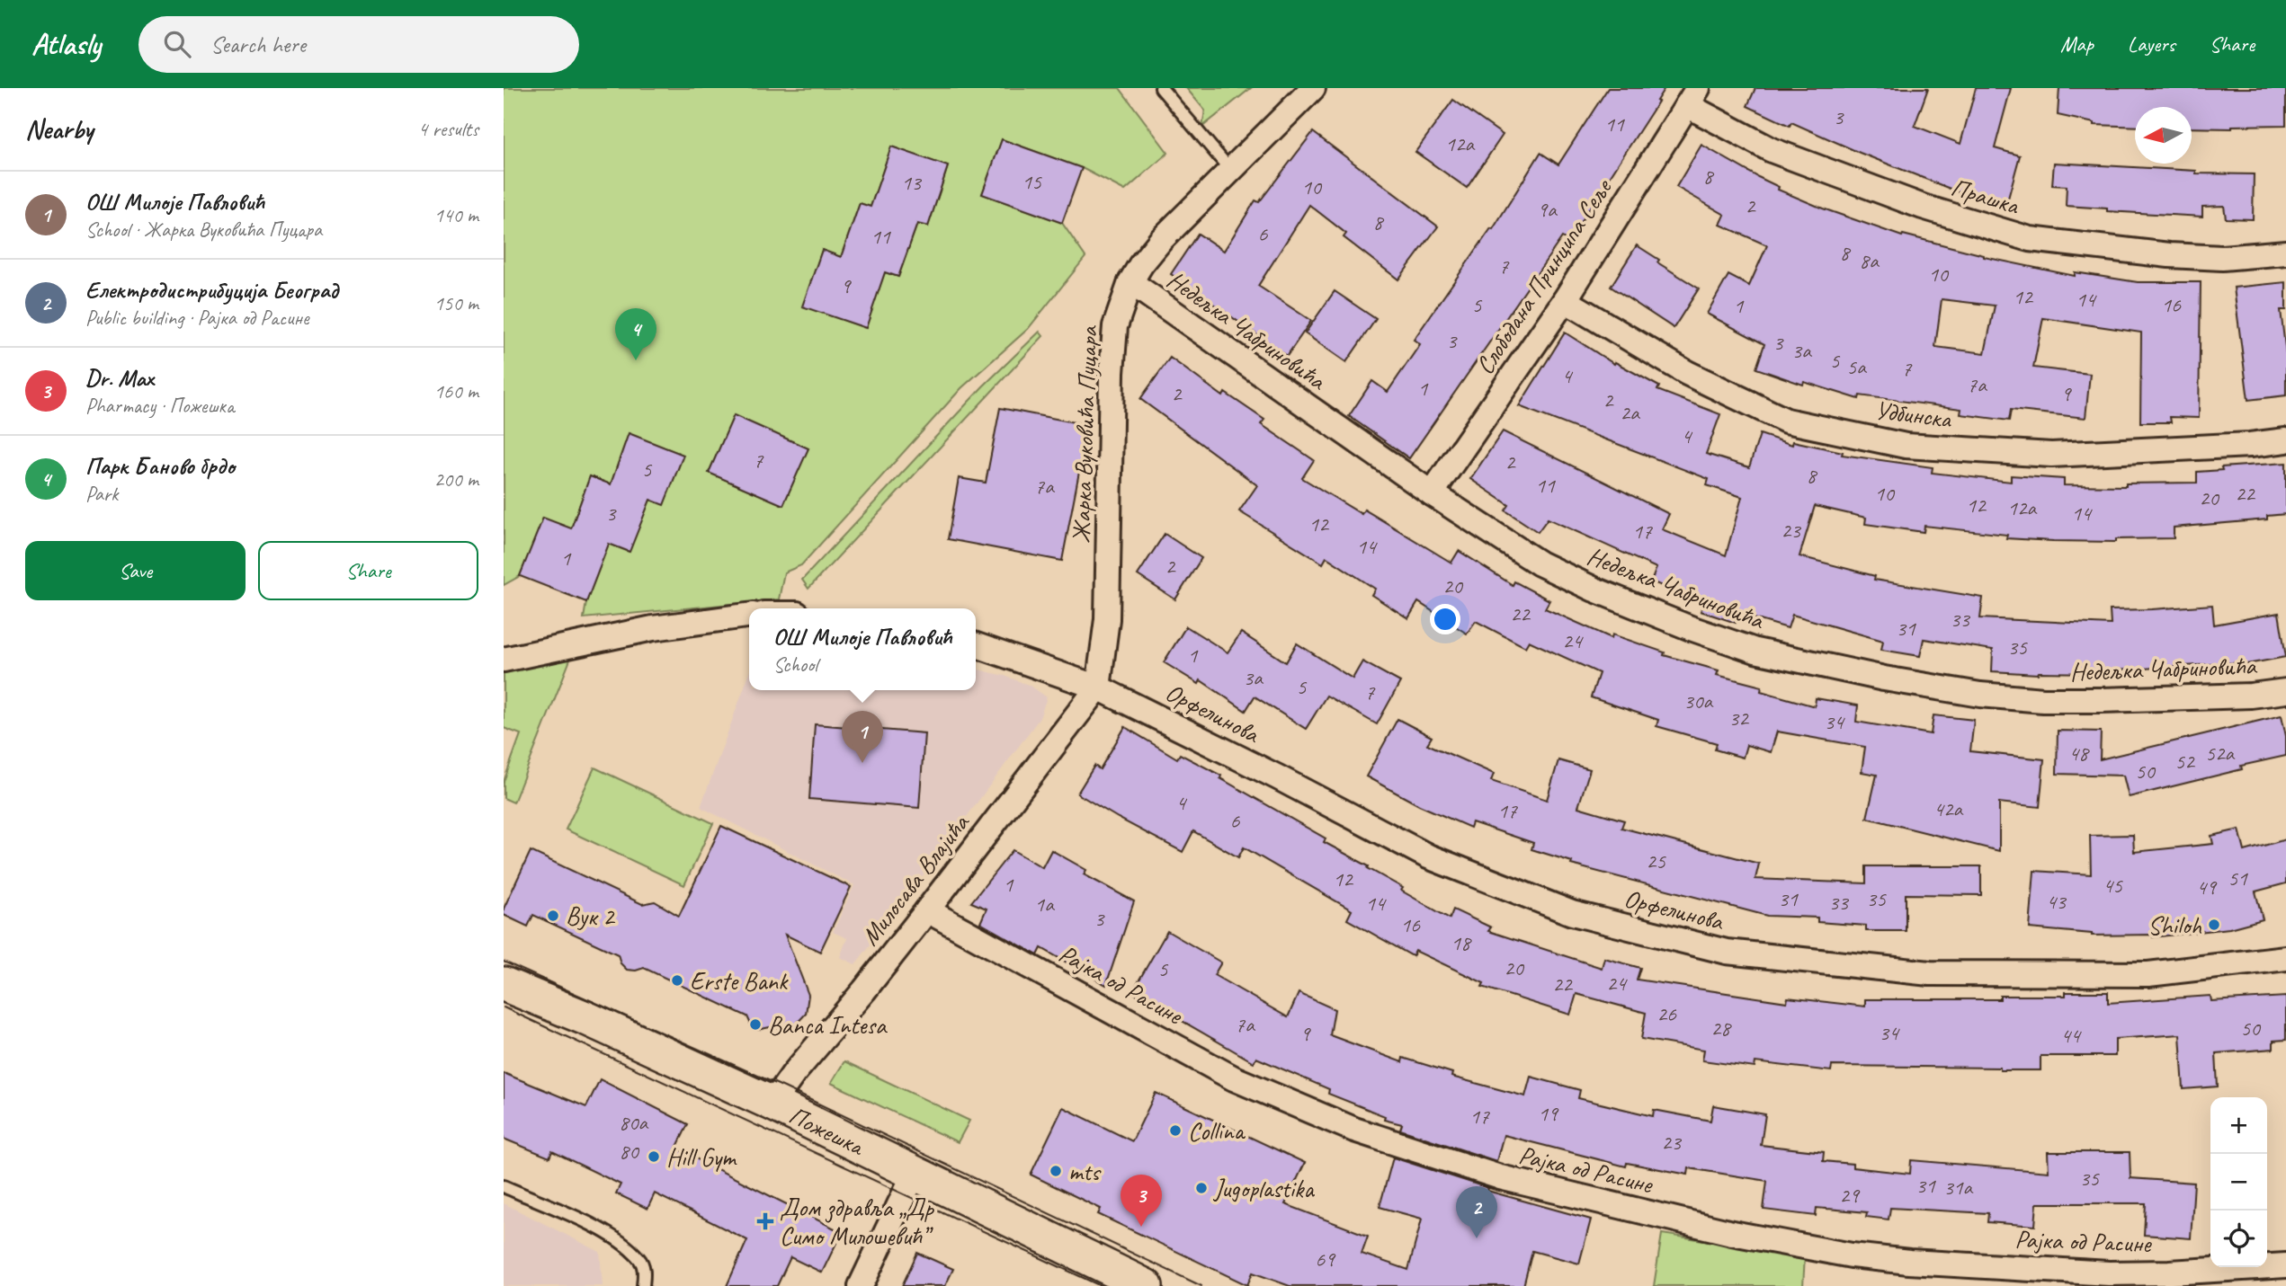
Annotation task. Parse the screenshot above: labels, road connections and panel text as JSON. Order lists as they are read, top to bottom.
{
  "streets": {
    "main road": ["Пожешка"],
    "street": [
      "Прашка",
      "Слободана Принципа Сеље",
      "Недељка Чабриновића",
      "Удбинска",
      "Жарка Вуковића Пуцара",
      "Орфелинова",
      "Милосава Влајића",
      "Рајка од Расине"
    ]
  },
  "crossings": [
    ["Прашка", "Слободана Принципа Сеље"],
    ["Слободана Принципа Сеље", "Недељка Чабриновића"],
    ["Слободана Принципа Сеље", "Удбинска"],
    ["Недељка Чабриновића", "Жарка Вуковића Пуцара"],
    ["Жарка Вуковића Пуцара", "Орфелинова"],
    ["Жарка Вуковића Пуцара", "Милосава Влајића"],
    ["Орфелинова", "Милосава Влајића"],
    ["Милосава Влајића", "Рајка од Расине"],
    ["Милосава Влајића", "Пожешка"]
  ],
  "places": {
    "other": [
      "Вук 2",
      "Shiloh",
      "Erste Bank",
      "Banca Intesa",
      "Collina",
      "Hill Gym",
      "mts",
      "Jugoplastika"
    ],
    "health": ["Дом здравља „Др Симо Милошевић”"]
  },
  "house_numbers": [
    "3",
    "11",
    "12a",
    "8",
    "15",
    "13",
    "10",
    "2",
    "9a",
    "8",
    "6",
    "11",
    "8",
    "8a",
    "7",
    "10",
    "9",
    "12",
    "14",
    "5",
    "16",
    "1",
    "3",
    "3",
    "3a",
    "5",
    "5a",
    "7",
    "4",
    "7a",
    "1",
    "2",
    "9",
    "2",
    "2a",
    "4",
    "7",
    "2",
    "5",
    "8",
    "11",
    "7a",
    "10",
    "22",
    "20",
    "12",
    "12a",
    "3",
    "14",
    "12",
    "23",
    "17",
    "14",
    "1",
    "2",
    "20",
    "22",
    "33",
    "31",
    "24",
    "35",
    "1",
    "3a",
    "5",
    "7",
    "30a",
    "32",
    "34",
    "48",
    "52a",
    "52",
    "50",
    "4",
    "42a",
    "17",
    "6",
    "25",
    "51",
    "12",
    "1",
    "45",
    "49",
    "31",
    "35",
    "43",
    "33",
    "14",
    "1a",
    "3",
    "16",
    "18",
    "20",
    "5",
    "24",
    "22",
    "26",
    "7a",
    "28",
    "50",
    "34",
    "9",
    "44",
    "19",
    "17",
    "80a",
    "23",
    "80",
    "35",
    "31",
    "31a",
    "29",
    "69"
  ],
  "north": "left",
  "page": {
    "header": "Atlasly",
    "search": "Search here",
    "nav": ["Map", "Layers", "Share"],
    "heading": ["Nearby", "4 results"],
    "list": [
      {
        "mark": "1",
        "name": "ОШ Милоје Павловић",
        "note": "School · Жарка Вуковића Пуцара",
        "value": "140 m"
      },
      {
        "mark": "2",
        "name": "Електродистрибуција Београд",
        "note": "Public building · Рајка од Расине",
        "value": "150 m"
      },
      {
        "mark": "3",
        "name": "Dr. Max",
        "note": "Pharmacy · Пожешка",
        "value": "160 m"
      },
      {
        "mark": "4",
        "name": "Парк Баново брдо",
        "note": "Park",
        "value": "200 m"
      }
    ],
    "pins": [
      "4",
      "1",
      "3",
      "2"
    ],
    "buttons": ["Save", "Share"],
    "popup": ["ОШ Милоје Павловић", "School"],
    "map_buttons": ["+", "−"]
  }
}
